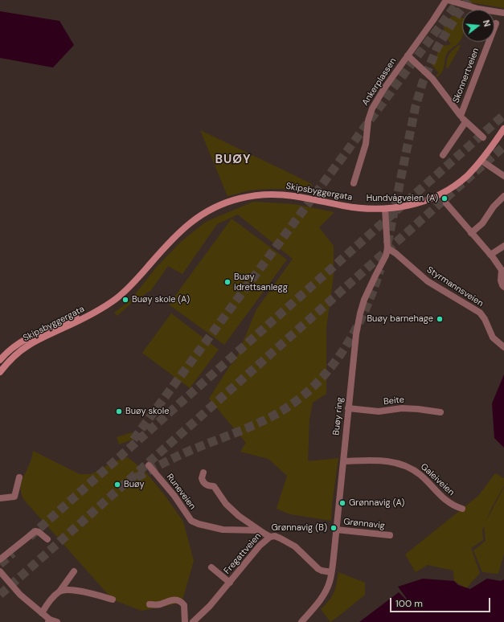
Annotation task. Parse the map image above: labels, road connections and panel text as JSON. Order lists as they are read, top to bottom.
{
  "streets": {
    "main road": ["Skipsbyggergata"],
    "street": [
      "Skonnertveien",
      "Ankerplassen",
      "Styrmannsveien",
      "Beite",
      "Buøy ring",
      "Galeiveien",
      "Runeveien",
      "Grønnavig",
      "Fregattveien"
    ]
  },
  "crossings": [
    ["Skonnertveien", "Ankerplassen"],
    ["Skipsbyggergata", "Buøy ring"],
    ["Styrmannsveien", "Buøy ring"],
    ["Beite", "Buøy ring"],
    ["Buøy ring", "Galeiveien"],
    ["Buøy ring", "Runeveien"],
    ["Buøy ring", "Grønnavig"],
    ["Runeveien", "Fregattveien"]
  ],
  "districts": ["BUØY"],
  "places": [
    "Hundvågveien (A)",
    "Buøy idrettsanlegg",
    "Buøy skole (A)",
    "Buøy barnehage",
    "Buøy skole",
    "Buøy",
    "Grønnavig (A)",
    "Grønnavig (B)"
  ],
  "scale_bar": "100 m",
  "north": "right"
}
